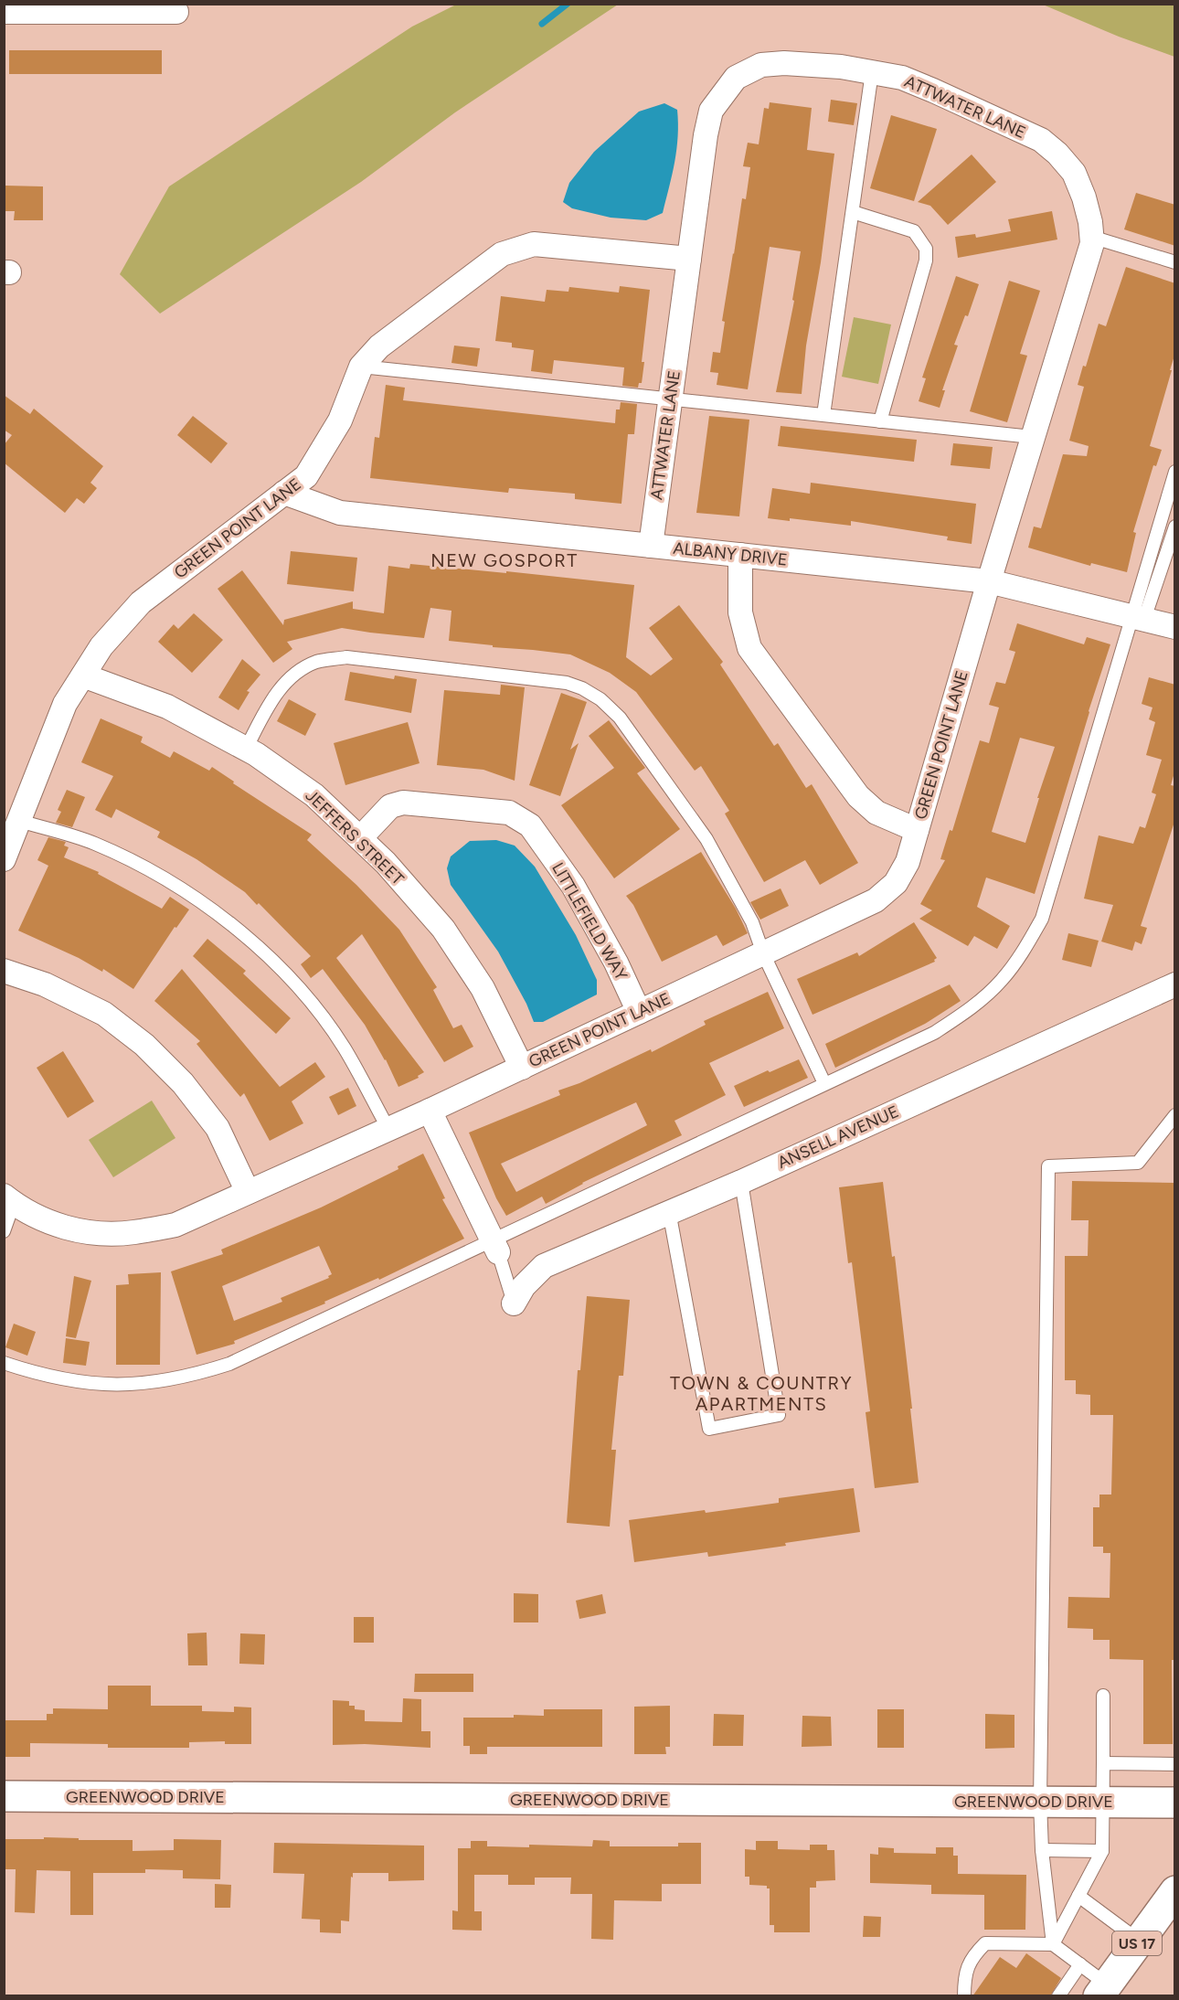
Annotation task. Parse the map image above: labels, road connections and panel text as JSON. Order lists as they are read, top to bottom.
{
  "streets": {
    "street": [
      "ATTWATER LANE",
      "GREEN POINT LANE",
      "ALBANY DRIVE",
      "JEFFERS STREET",
      "LITTLEFIELD WAY",
      "ANSELL AVENUE",
      "GREENWOOD DRIVE",
      "US 17"
    ]
  },
  "crossings": [
    ["ATTWATER LANE", "GREEN POINT LANE"],
    ["ATTWATER LANE", "ALBANY DRIVE"],
    ["GREEN POINT LANE", "ALBANY DRIVE"],
    ["GREEN POINT LANE", "JEFFERS STREET"],
    ["GREEN POINT LANE", "LITTLEFIELD WAY"],
    ["JEFFERS STREET", "LITTLEFIELD WAY"]
  ],
  "districts": ["NEW GOSPORT", "TOWN & COUNTRY APARTMENTS"]
}
